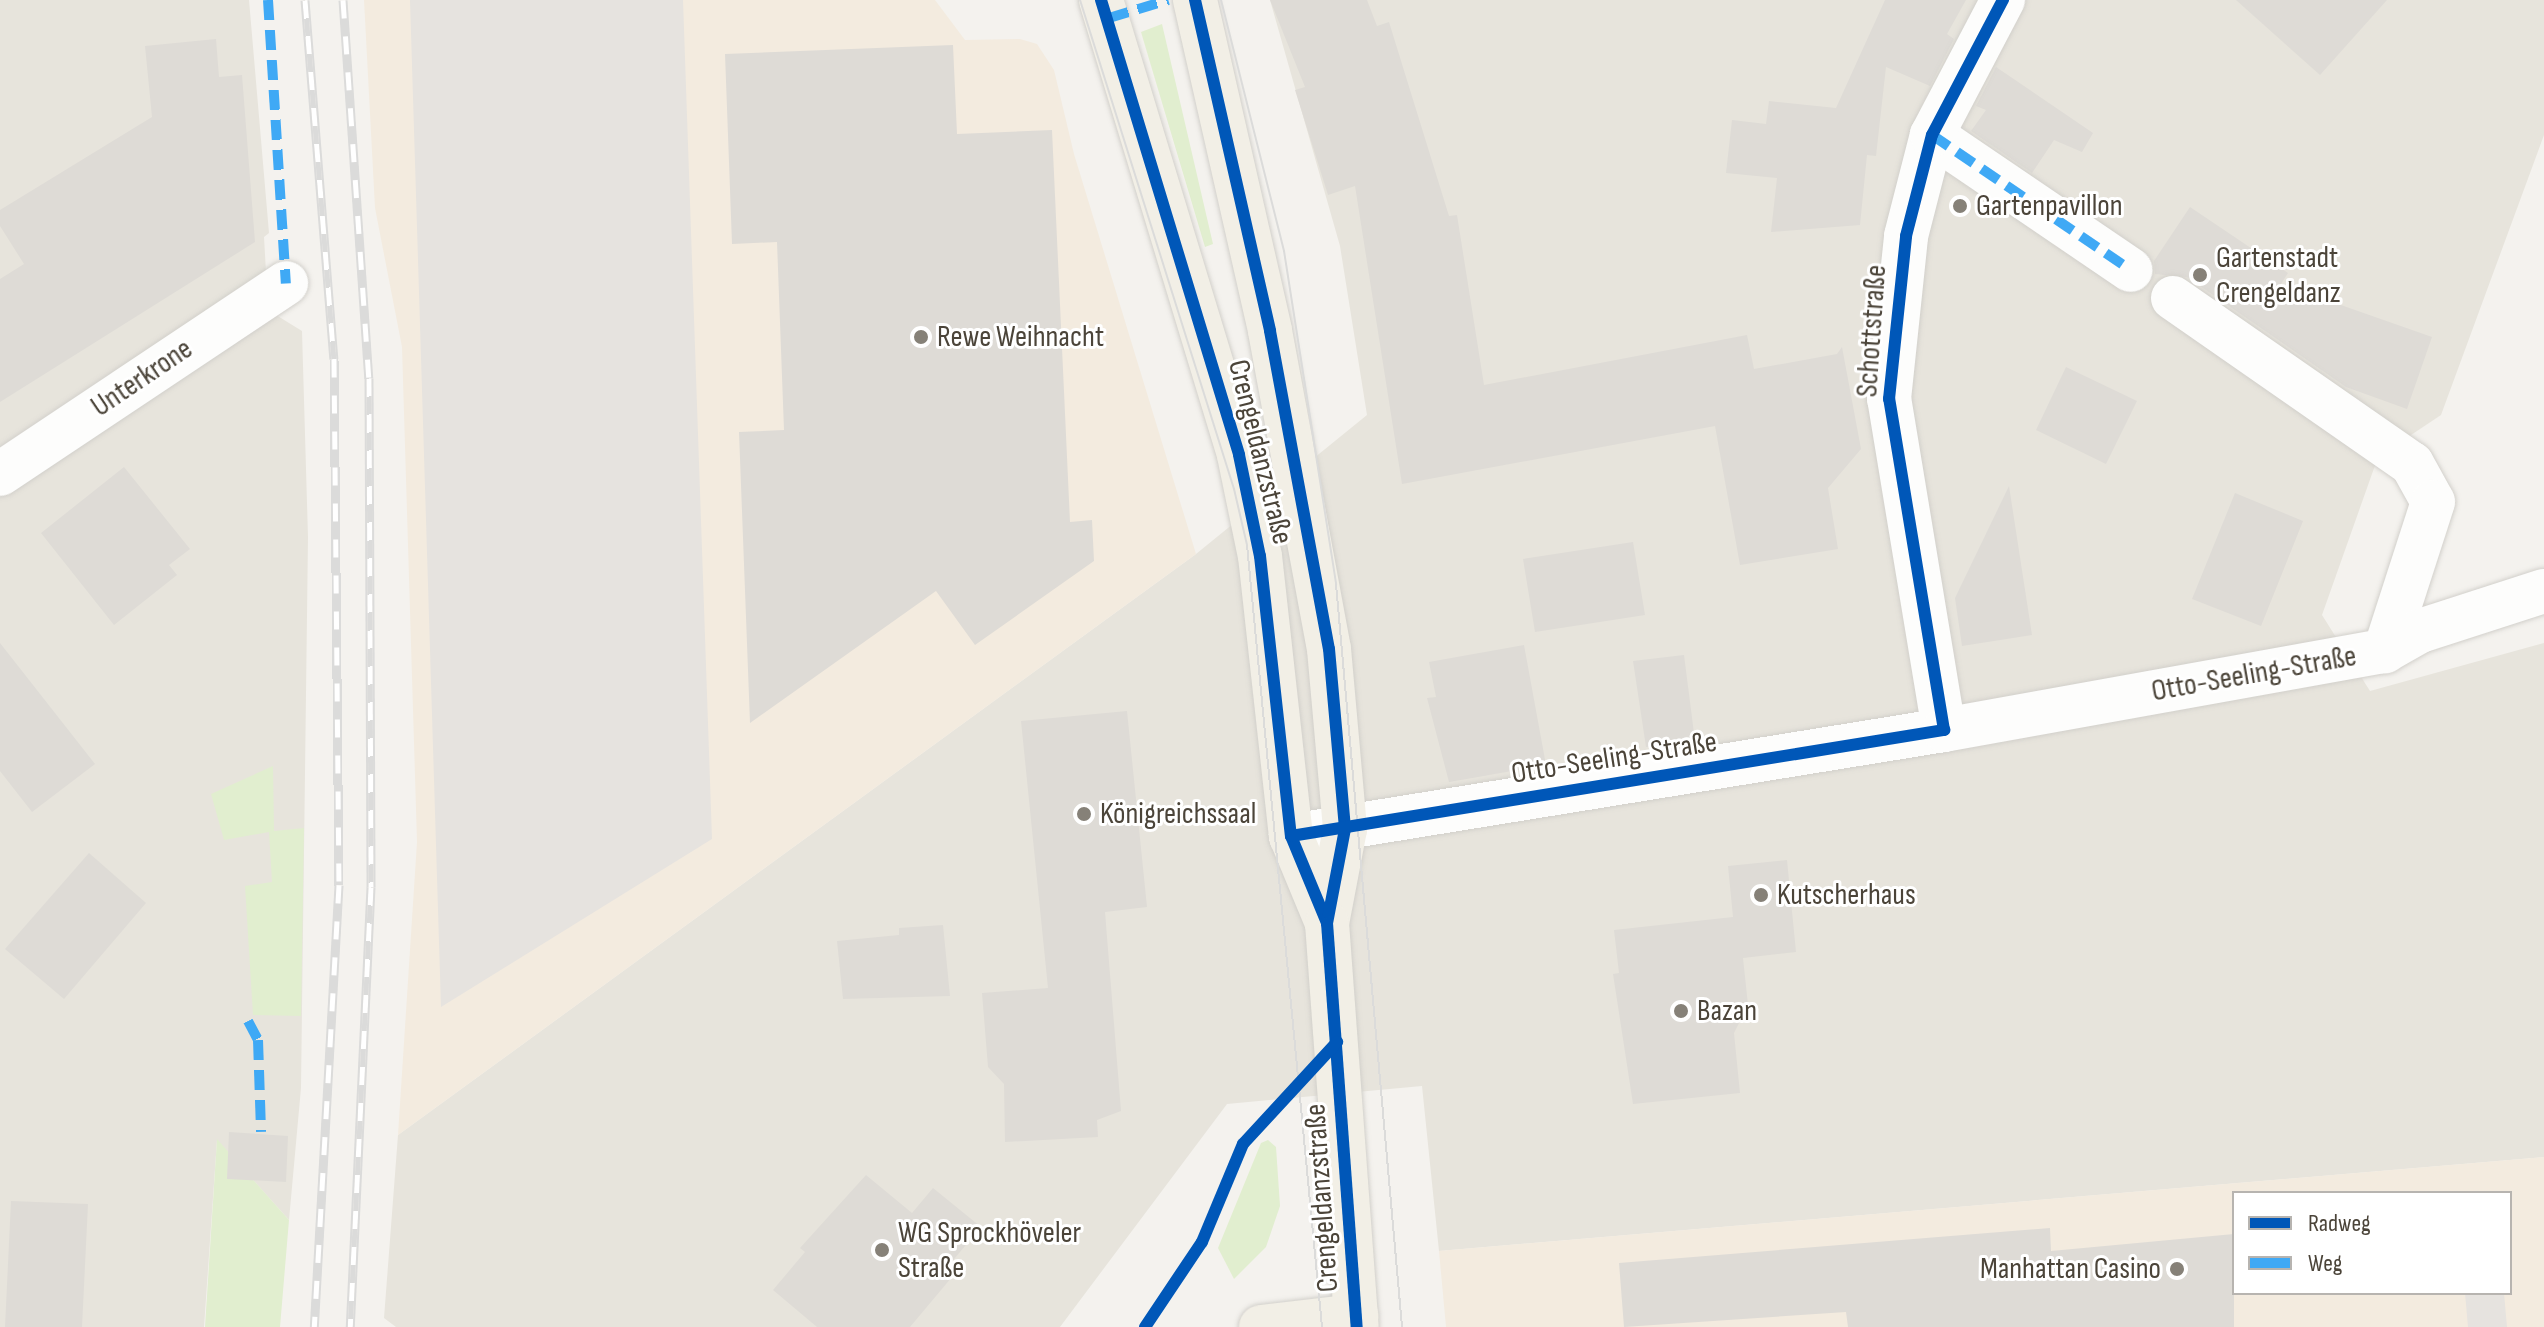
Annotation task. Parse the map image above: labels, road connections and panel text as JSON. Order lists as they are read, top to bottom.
{
  "streets": {
    "main road": ["Crengeldanzstraße"],
    "street": ["Schottstraße", "Unterkrone", "Otto-Seeling-Straße"]
  },
  "crossings": [
    ["Schottstraße", "Otto-Seeling-Straße"],
    ["Crengeldanzstraße", "Otto-Seeling-Straße"]
  ],
  "places": [
    "Gartenpavillon",
    "Gartenstadt Crengeldanz",
    "Rewe Weihnacht",
    "Königreichssaal",
    "Kutscherhaus",
    "Bazan",
    "WG Sprockhöveler Straße",
    "Manhattan Casino"
  ],
  "legend": ["Radweg", "Weg"]
}
